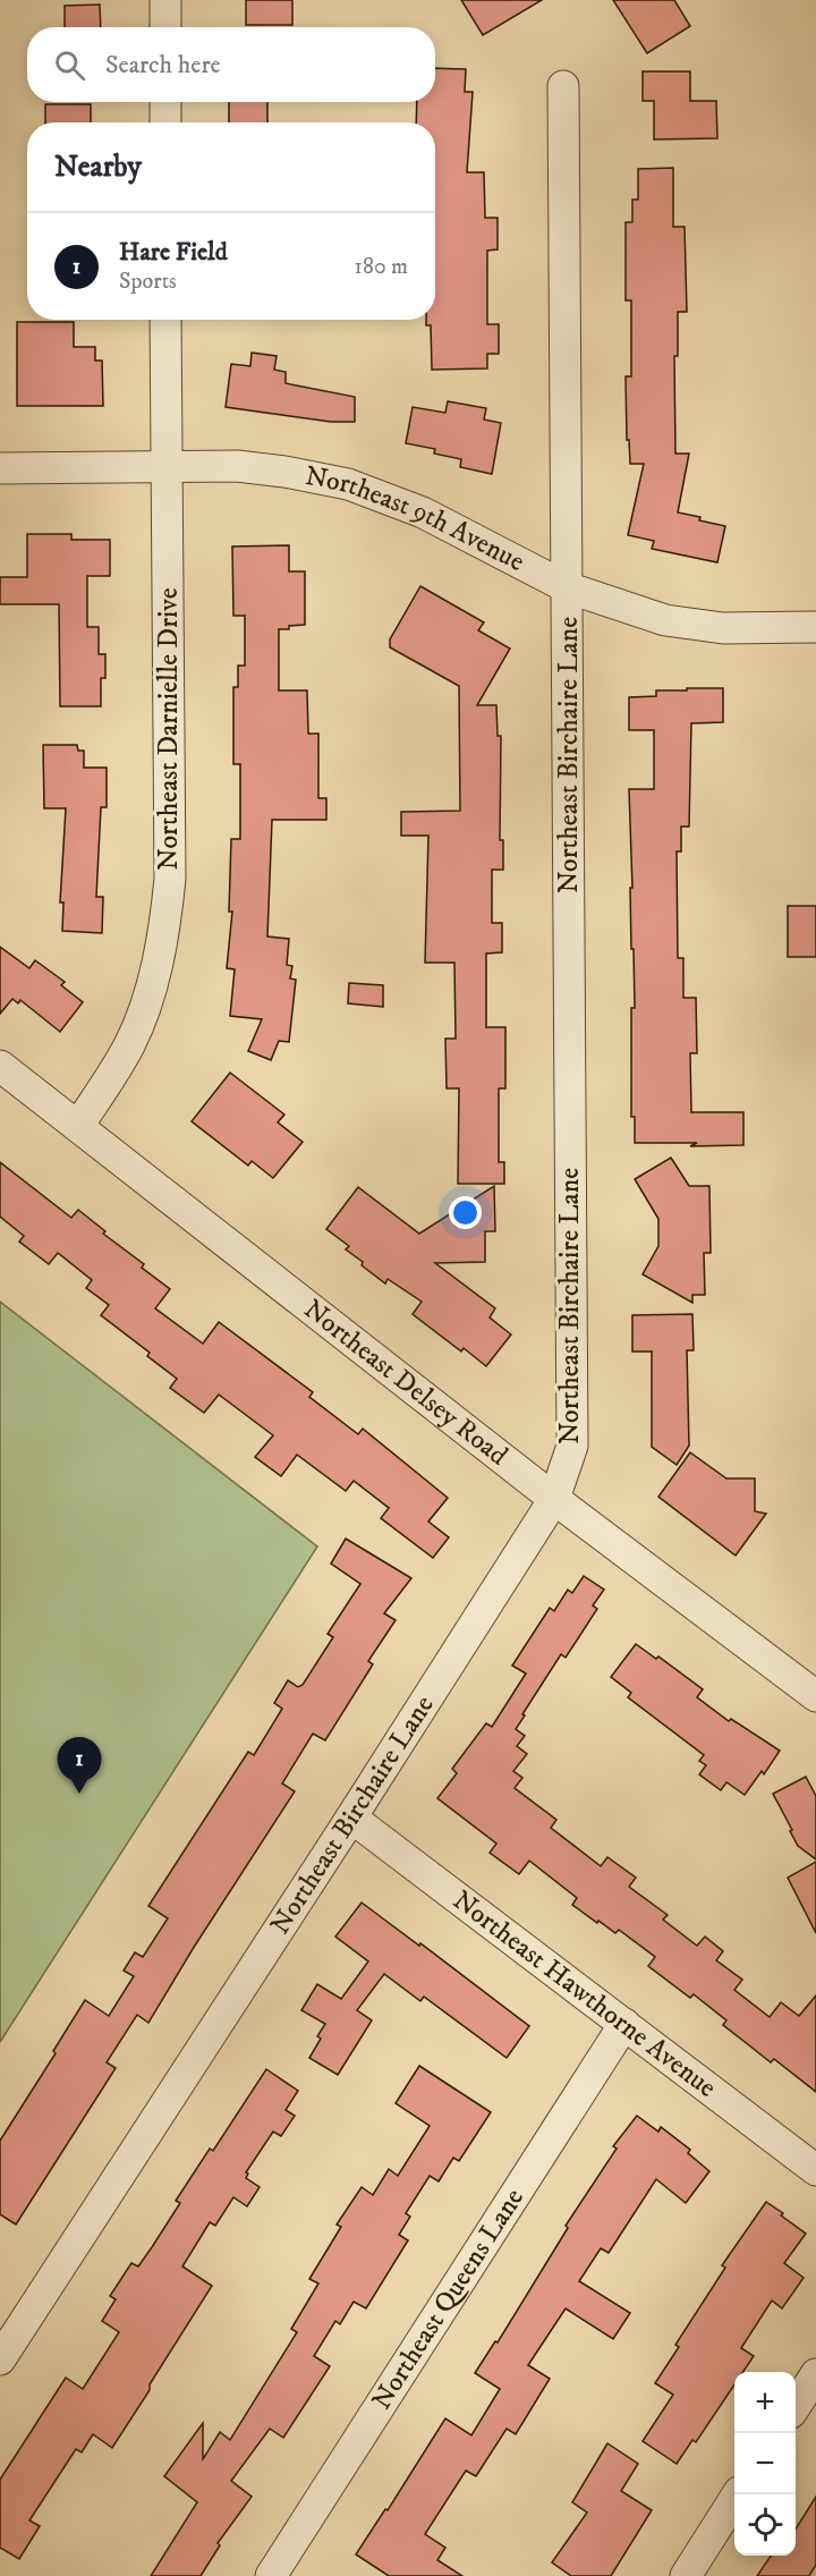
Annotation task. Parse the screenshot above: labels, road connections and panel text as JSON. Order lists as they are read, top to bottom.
{
  "streets": {
    "street": [
      "Northeast 9th Avenue",
      "Northeast Darnielle Drive",
      "Northeast Birchaire Lane",
      "Northeast Delsey Road",
      "Northeast Hawthorne Avenue",
      "Northeast Queens Lane"
    ]
  },
  "crossings": [
    ["Northeast 9th Avenue", "Northeast Darnielle Drive"],
    ["Northeast 9th Avenue", "Northeast Birchaire Lane"],
    ["Northeast Darnielle Drive", "Northeast Delsey Road"],
    ["Northeast Birchaire Lane", "Northeast Delsey Road"],
    ["Northeast Birchaire Lane", "Northeast Hawthorne Avenue"],
    ["Northeast Hawthorne Avenue", "Northeast Queens Lane"]
  ],
  "page": {
    "search": "Search here",
    "heading": "Nearby",
    "list": [
      {
        "mark": "1",
        "name": "Hare Field",
        "note": "Sports",
        "value": "180 m"
      }
    ],
    "pins": "1",
    "map_buttons": ["+", "−"]
  }
}
